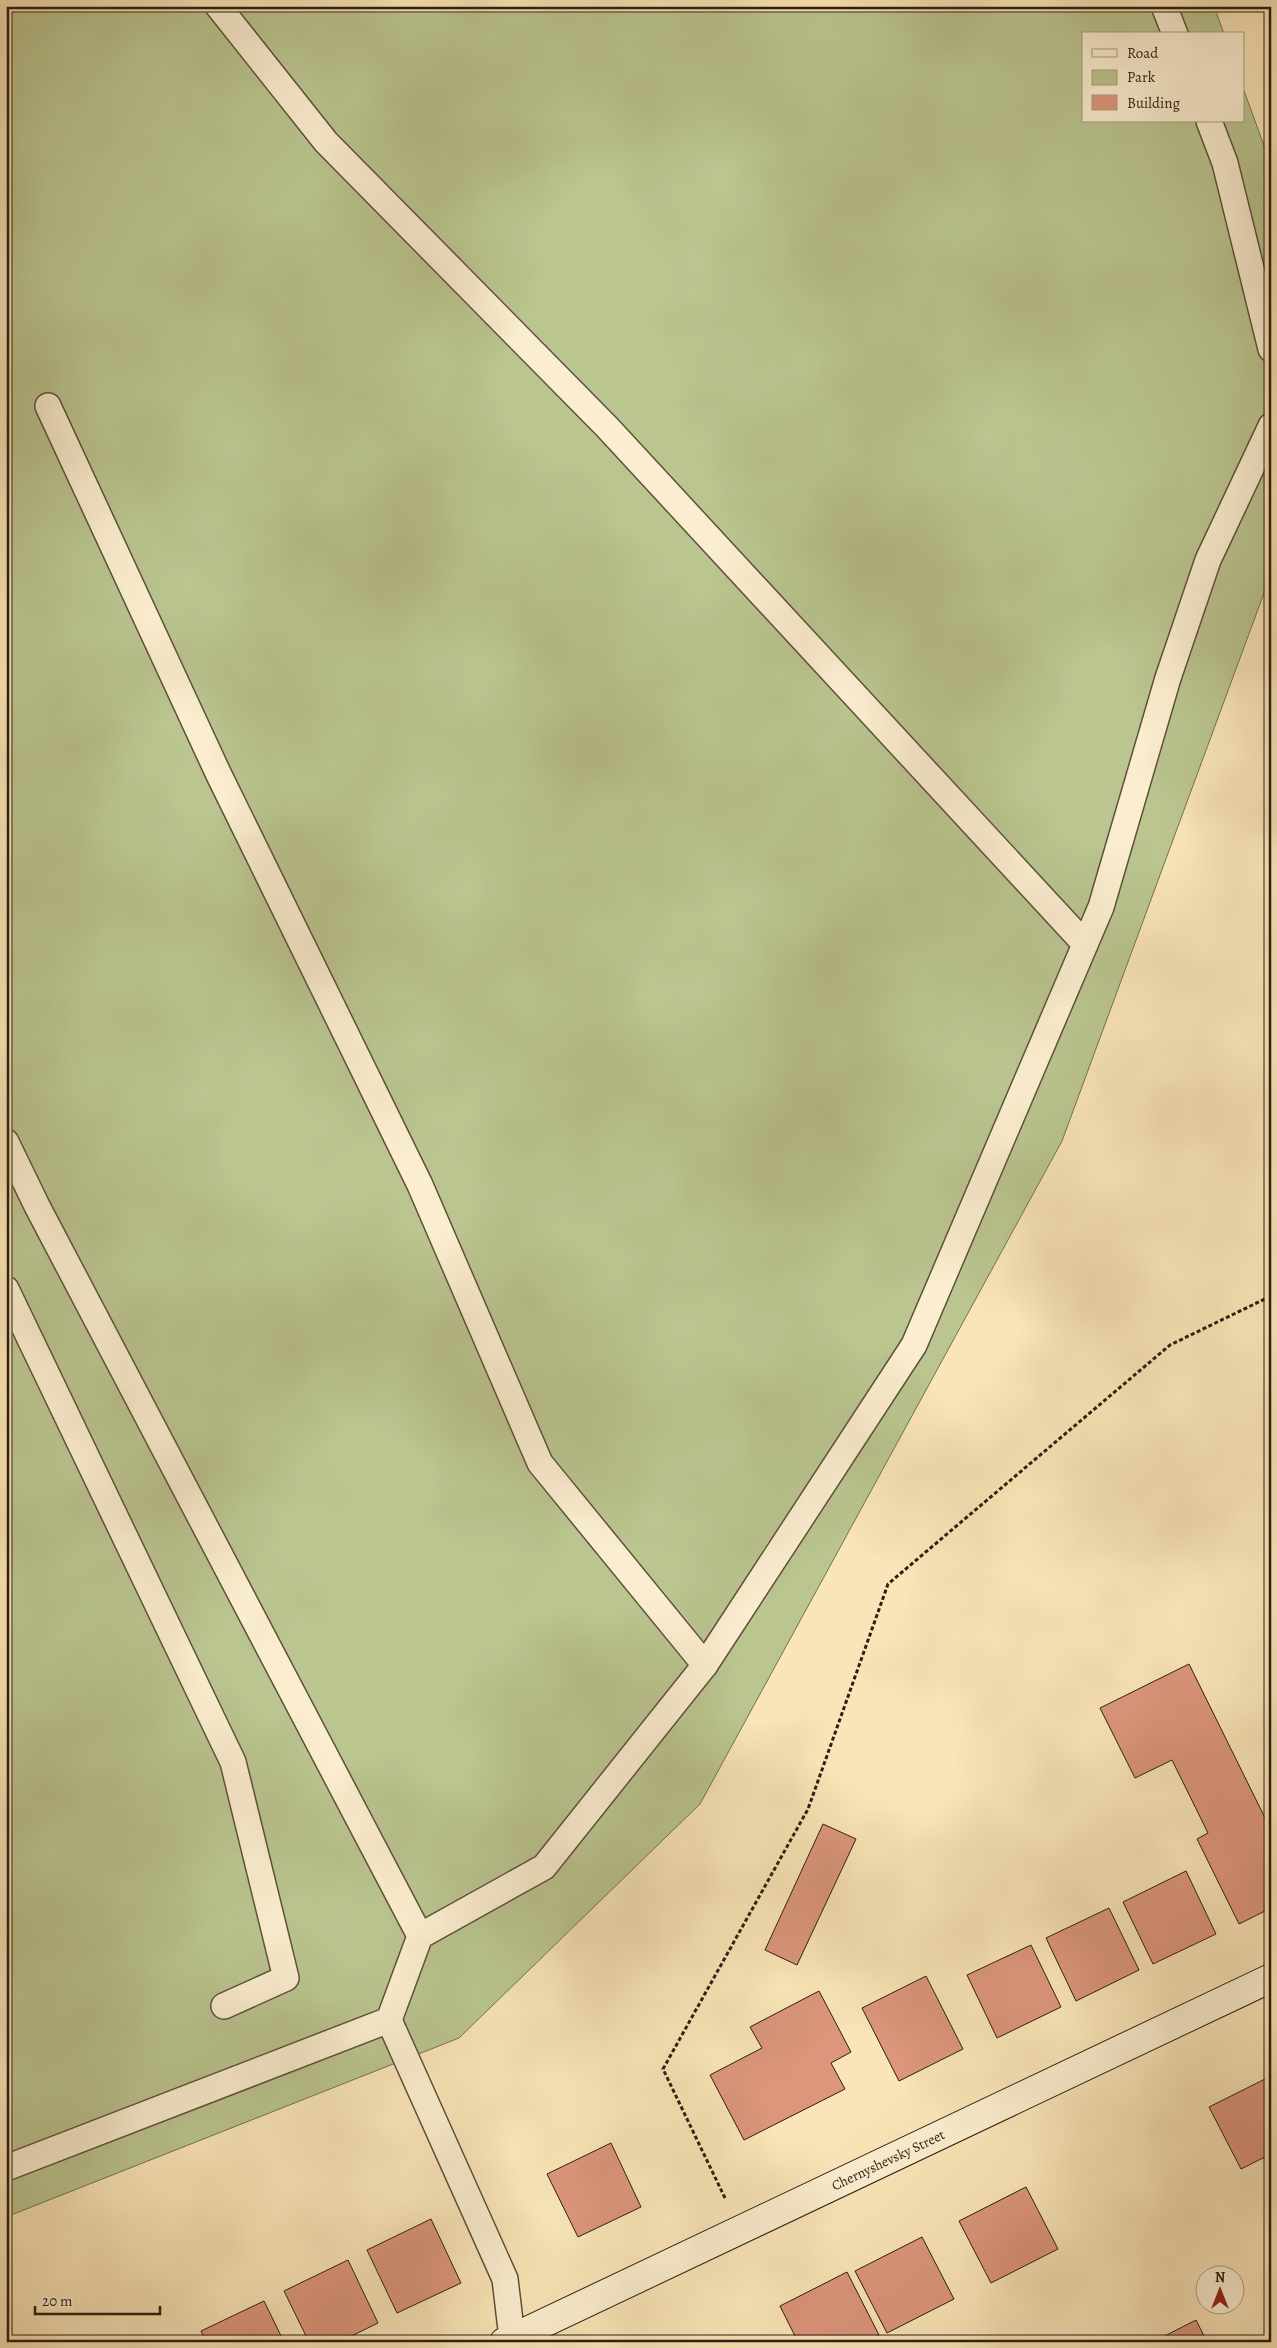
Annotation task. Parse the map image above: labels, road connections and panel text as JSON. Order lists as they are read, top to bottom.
{
  "streets": {
    "street": ["Chernyshevsky Street"]
  },
  "legend": ["Road", "Park", "Building"],
  "scale_bar": "20 m",
  "north": "top"
}
